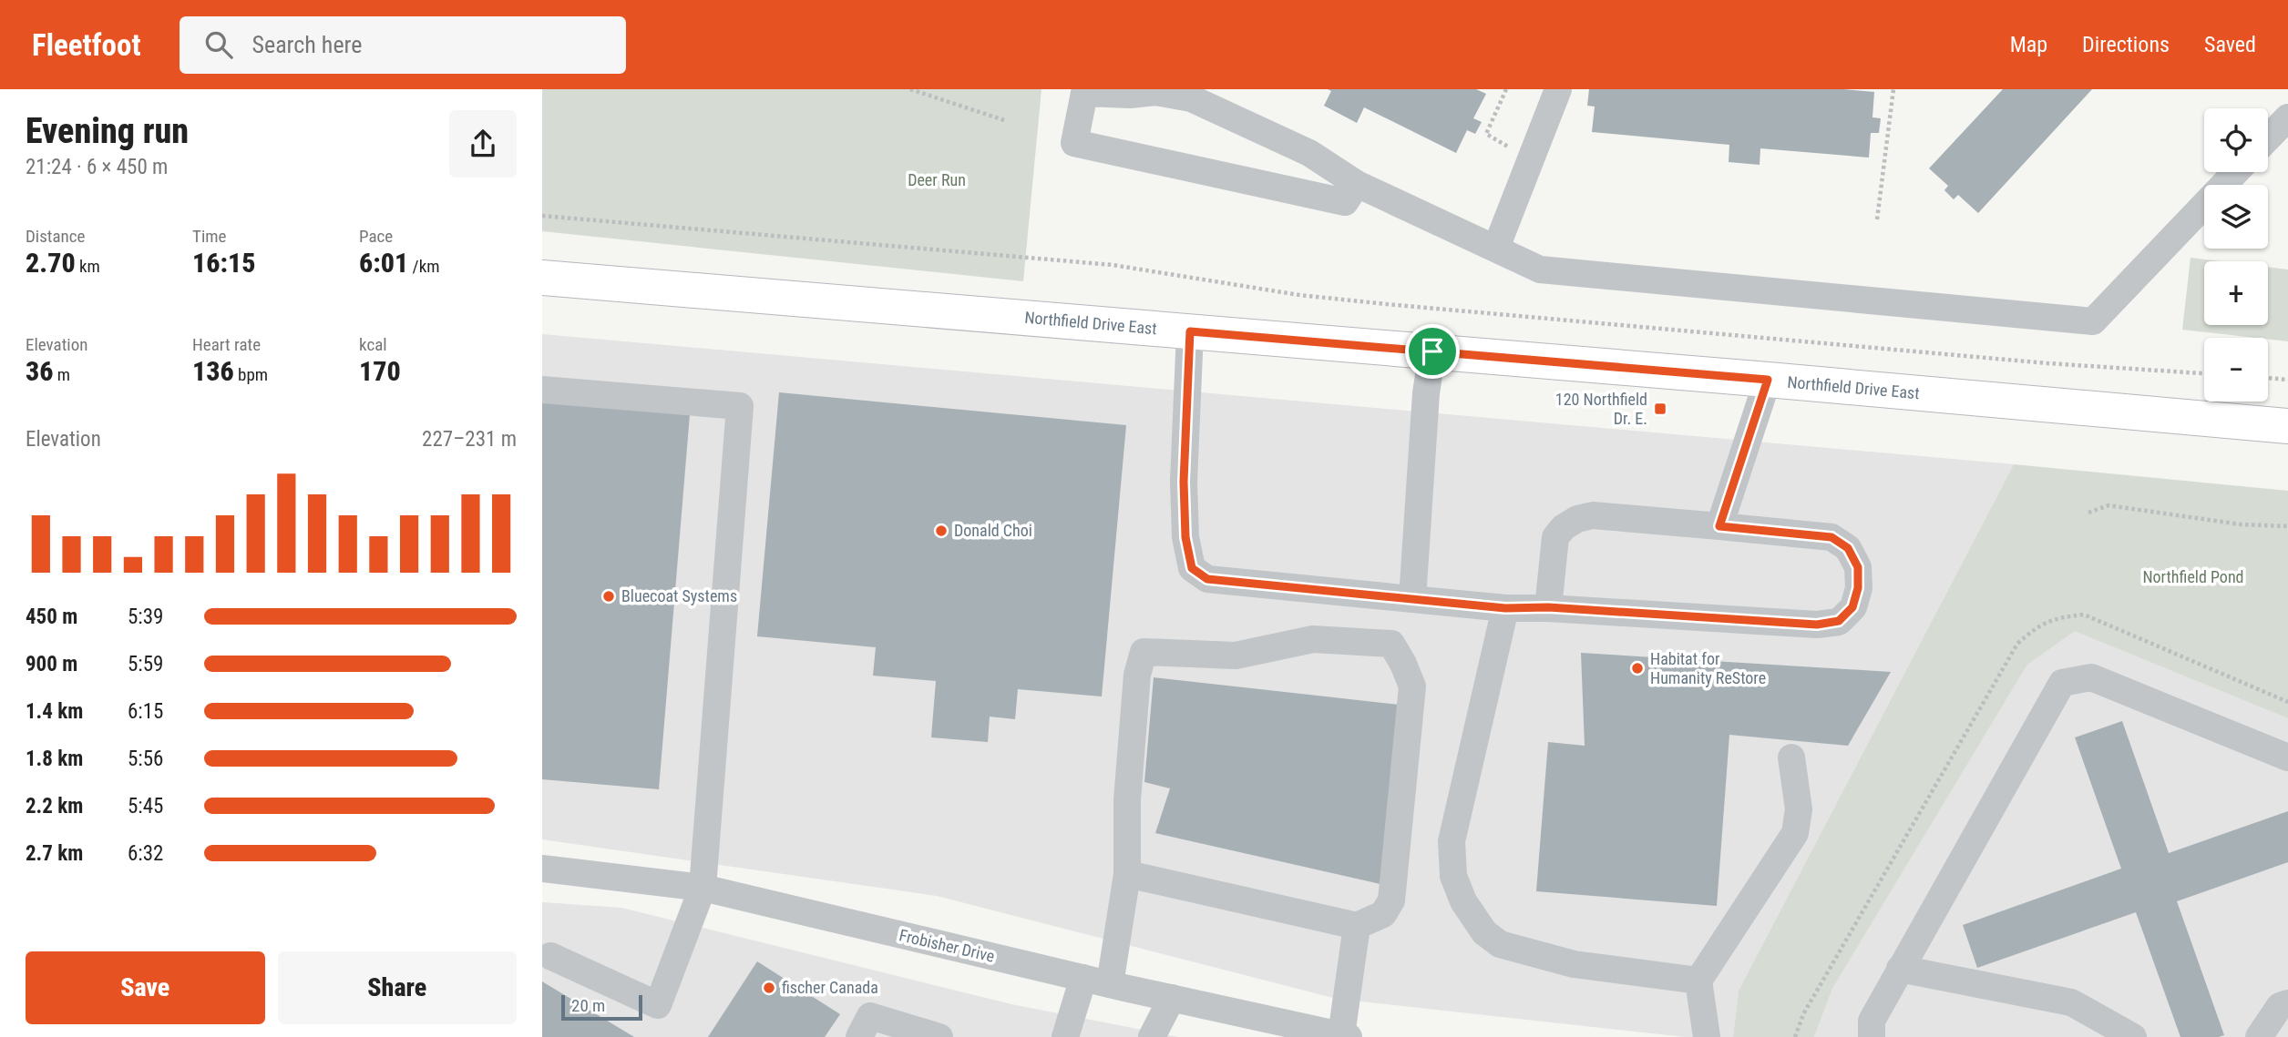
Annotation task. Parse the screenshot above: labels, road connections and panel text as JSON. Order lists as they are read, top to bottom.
{
  "streets": {
    "main road": ["Northfield Drive East"],
    "street": ["Frobisher Drive"]
  },
  "parks": ["Deer Run", "Northfield Pond"],
  "places": {
    "transit": ["120 Northfield Dr. E."],
    "other": [
      "Donald Choi",
      "Bluecoat Systems",
      "Habitat for Humanity ReStore",
      "fischer Canada"
    ]
  },
  "scale_bar": "20 m",
  "page": {
    "header": "Fleetfoot",
    "search": "Search here",
    "nav": ["Map", "Directions", "Saved"],
    "heading": ["Evening run", "21:24 · 6 × 450 m"],
    "map_buttons": ["+", "−"],
    "stats": [
      ["Distance", "2.70 km"],
      ["Time", "16:15"],
      ["Pace", "6:01 /km"],
      ["Elevation", "36 m"],
      ["Heart rate", "136 bpm"],
      ["kcal", "170"]
    ],
    "chart": ["Elevation", "227–231 m"],
    "list": [
      {
        "name": "450 m",
        "note": "5:39"
      },
      {
        "name": "900 m",
        "note": "5:59"
      },
      {
        "name": "1.4 km",
        "note": "6:15"
      },
      {
        "name": "1.8 km",
        "note": "5:56"
      },
      {
        "name": "2.2 km",
        "note": "5:45"
      },
      {
        "name": "2.7 km",
        "note": "6:32"
      }
    ],
    "buttons": ["Save", "Share"],
    "scale": "20 m"
  }
}
